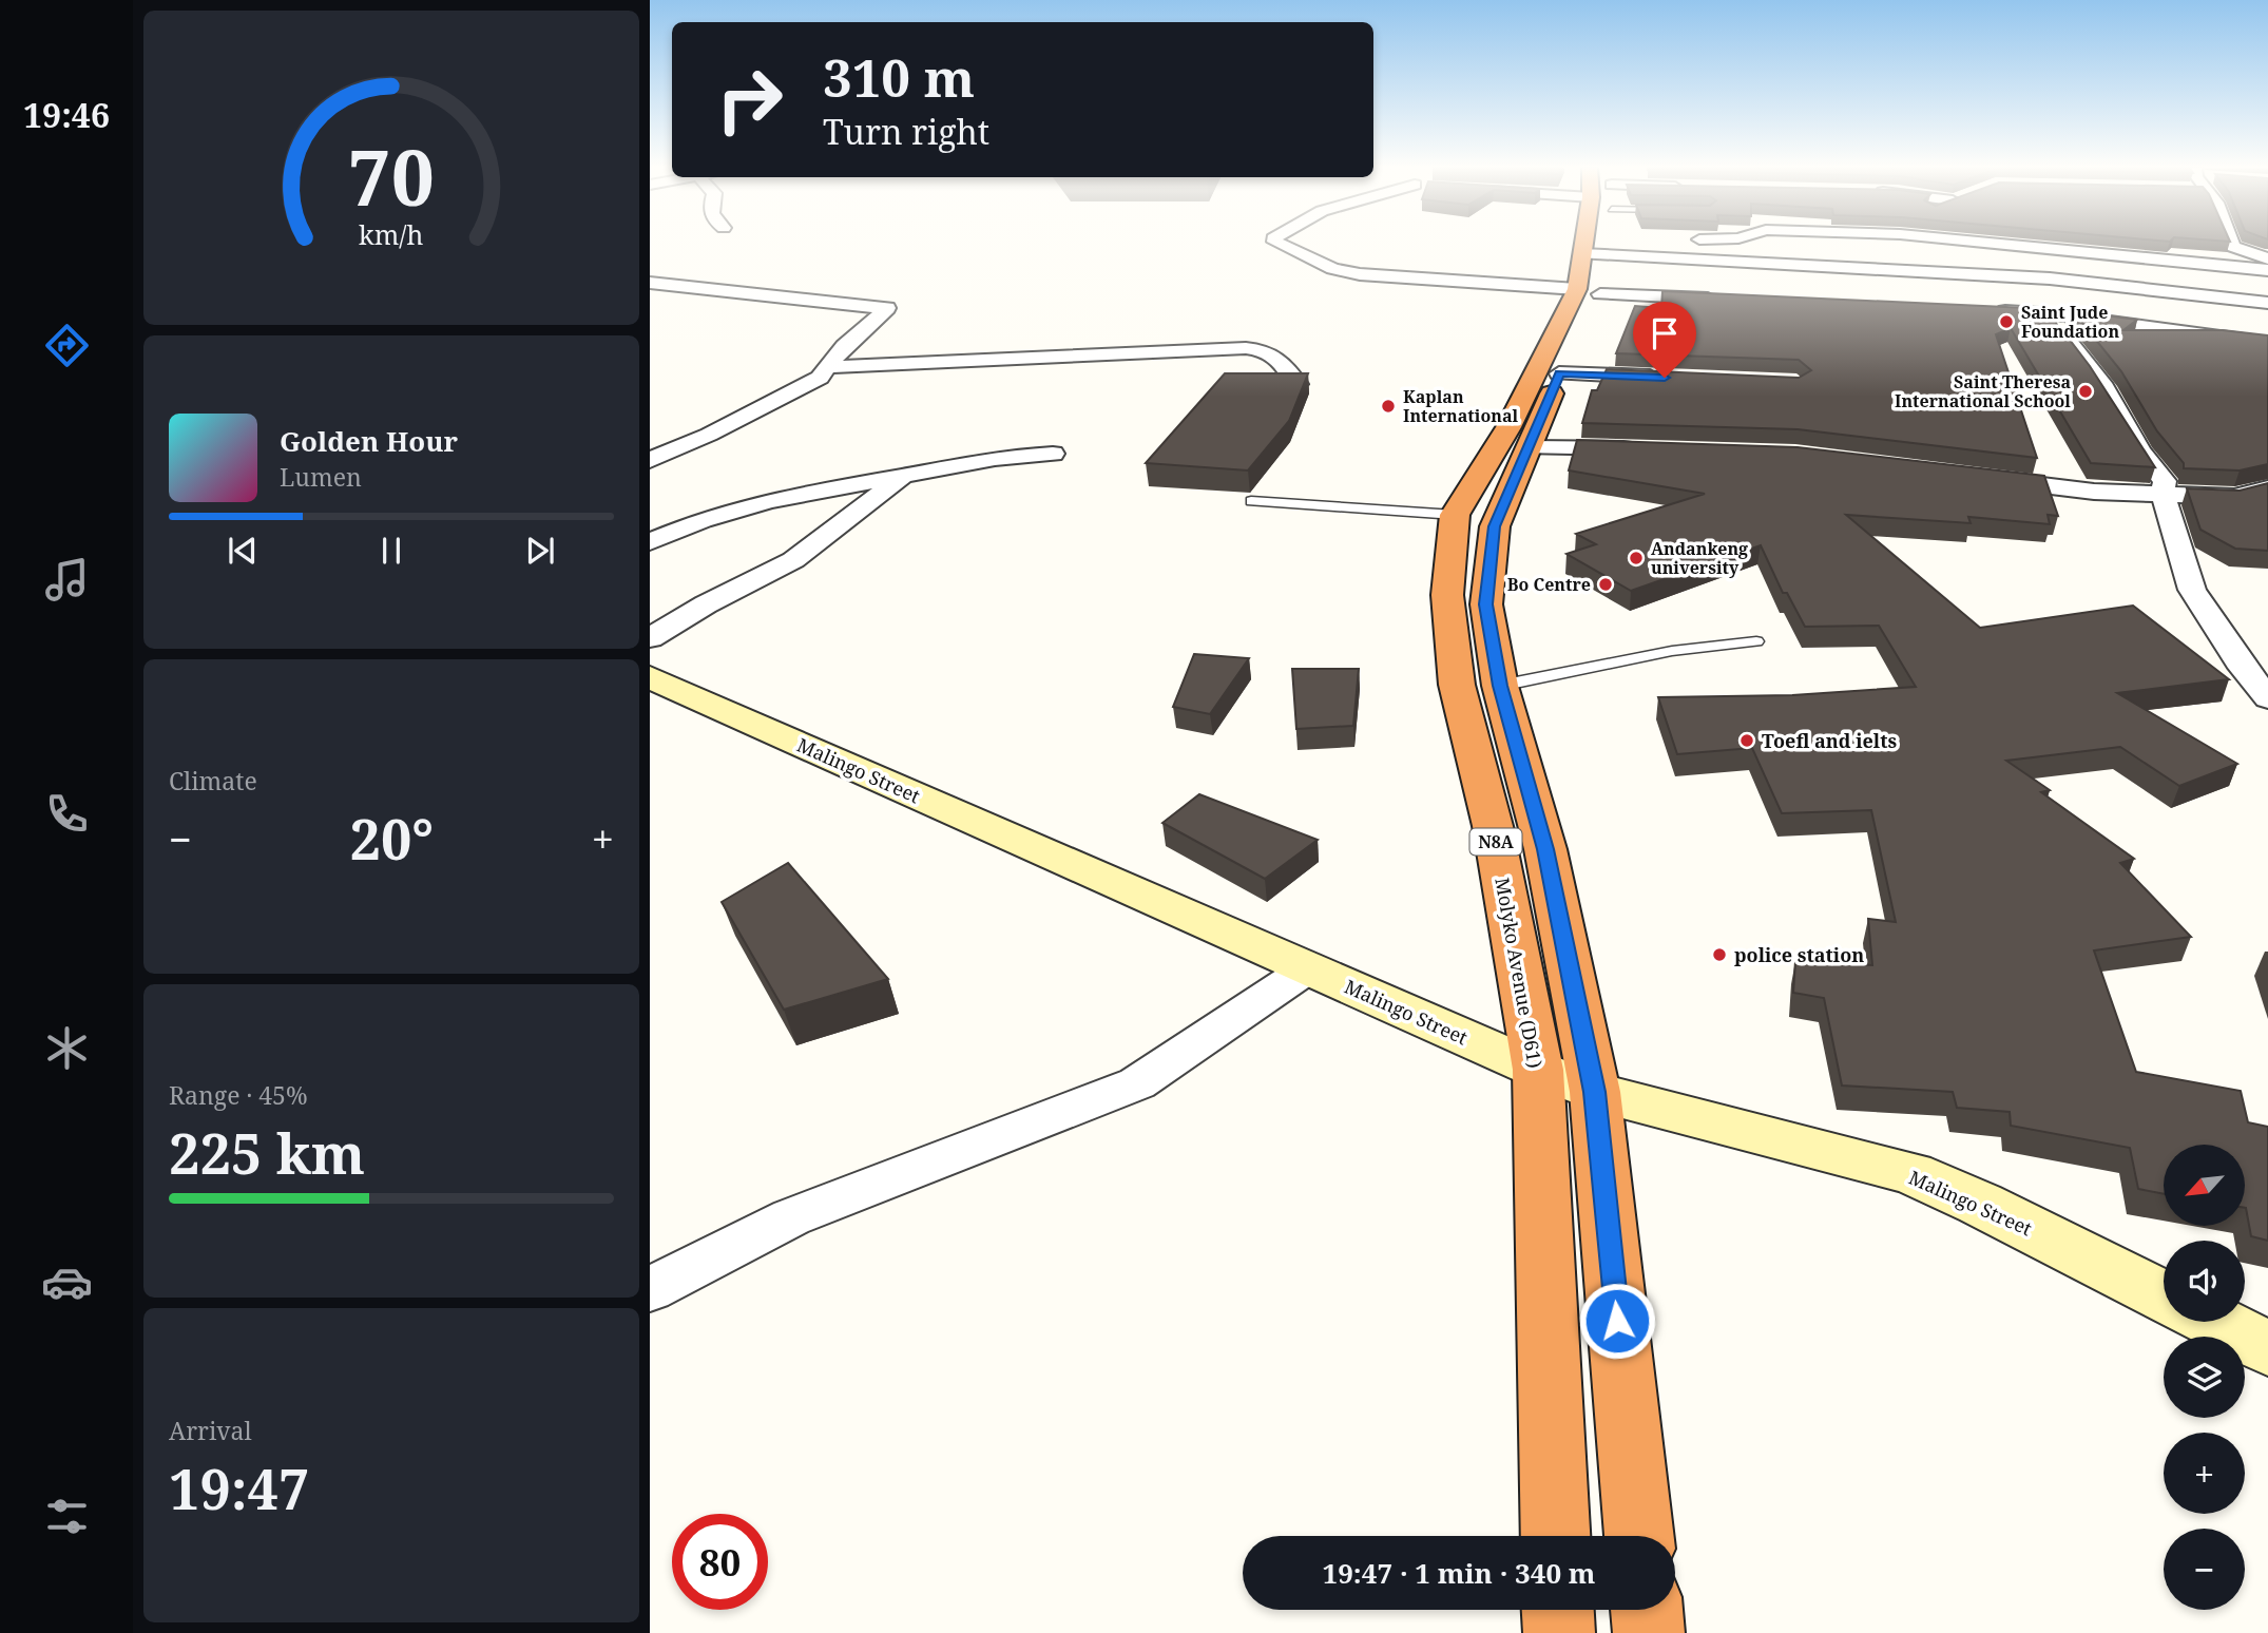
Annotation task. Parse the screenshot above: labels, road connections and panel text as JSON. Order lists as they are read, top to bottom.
{
  "streets": {
    "highway": ["N8A", "Molyko Avenue (D61)"],
    "street": ["Malingo Street"]
  },
  "crossings": [
    ["Malingo Street", "N8A"],
    ["Malingo Street", "Molyko Avenue (D61)"]
  ],
  "places": [
    "Saint Jude Foundation",
    "Saint Theresa International School",
    "Kaplan International",
    "Andankeng university",
    "Bo Centre",
    "Toefl and ielts",
    "police station"
  ],
  "north": "bottom left",
  "page": {
    "tabs": "19:46",
    "turn": ["310 m", "Turn right"],
    "song": ["Golden Hour", "Lumen"],
    "tile": [
      "Climate",
      ["Range · 45%", "225 km"],
      ["Arrival", "19:47"]
    ],
    "heat": ["−", "20°", "+"],
    "map_buttons": ["+", "−"],
    "limit": "80",
    "trip": "19:47 · 1 min · 340 m",
    "gauge": ["70", "km/h"]
  }
}
